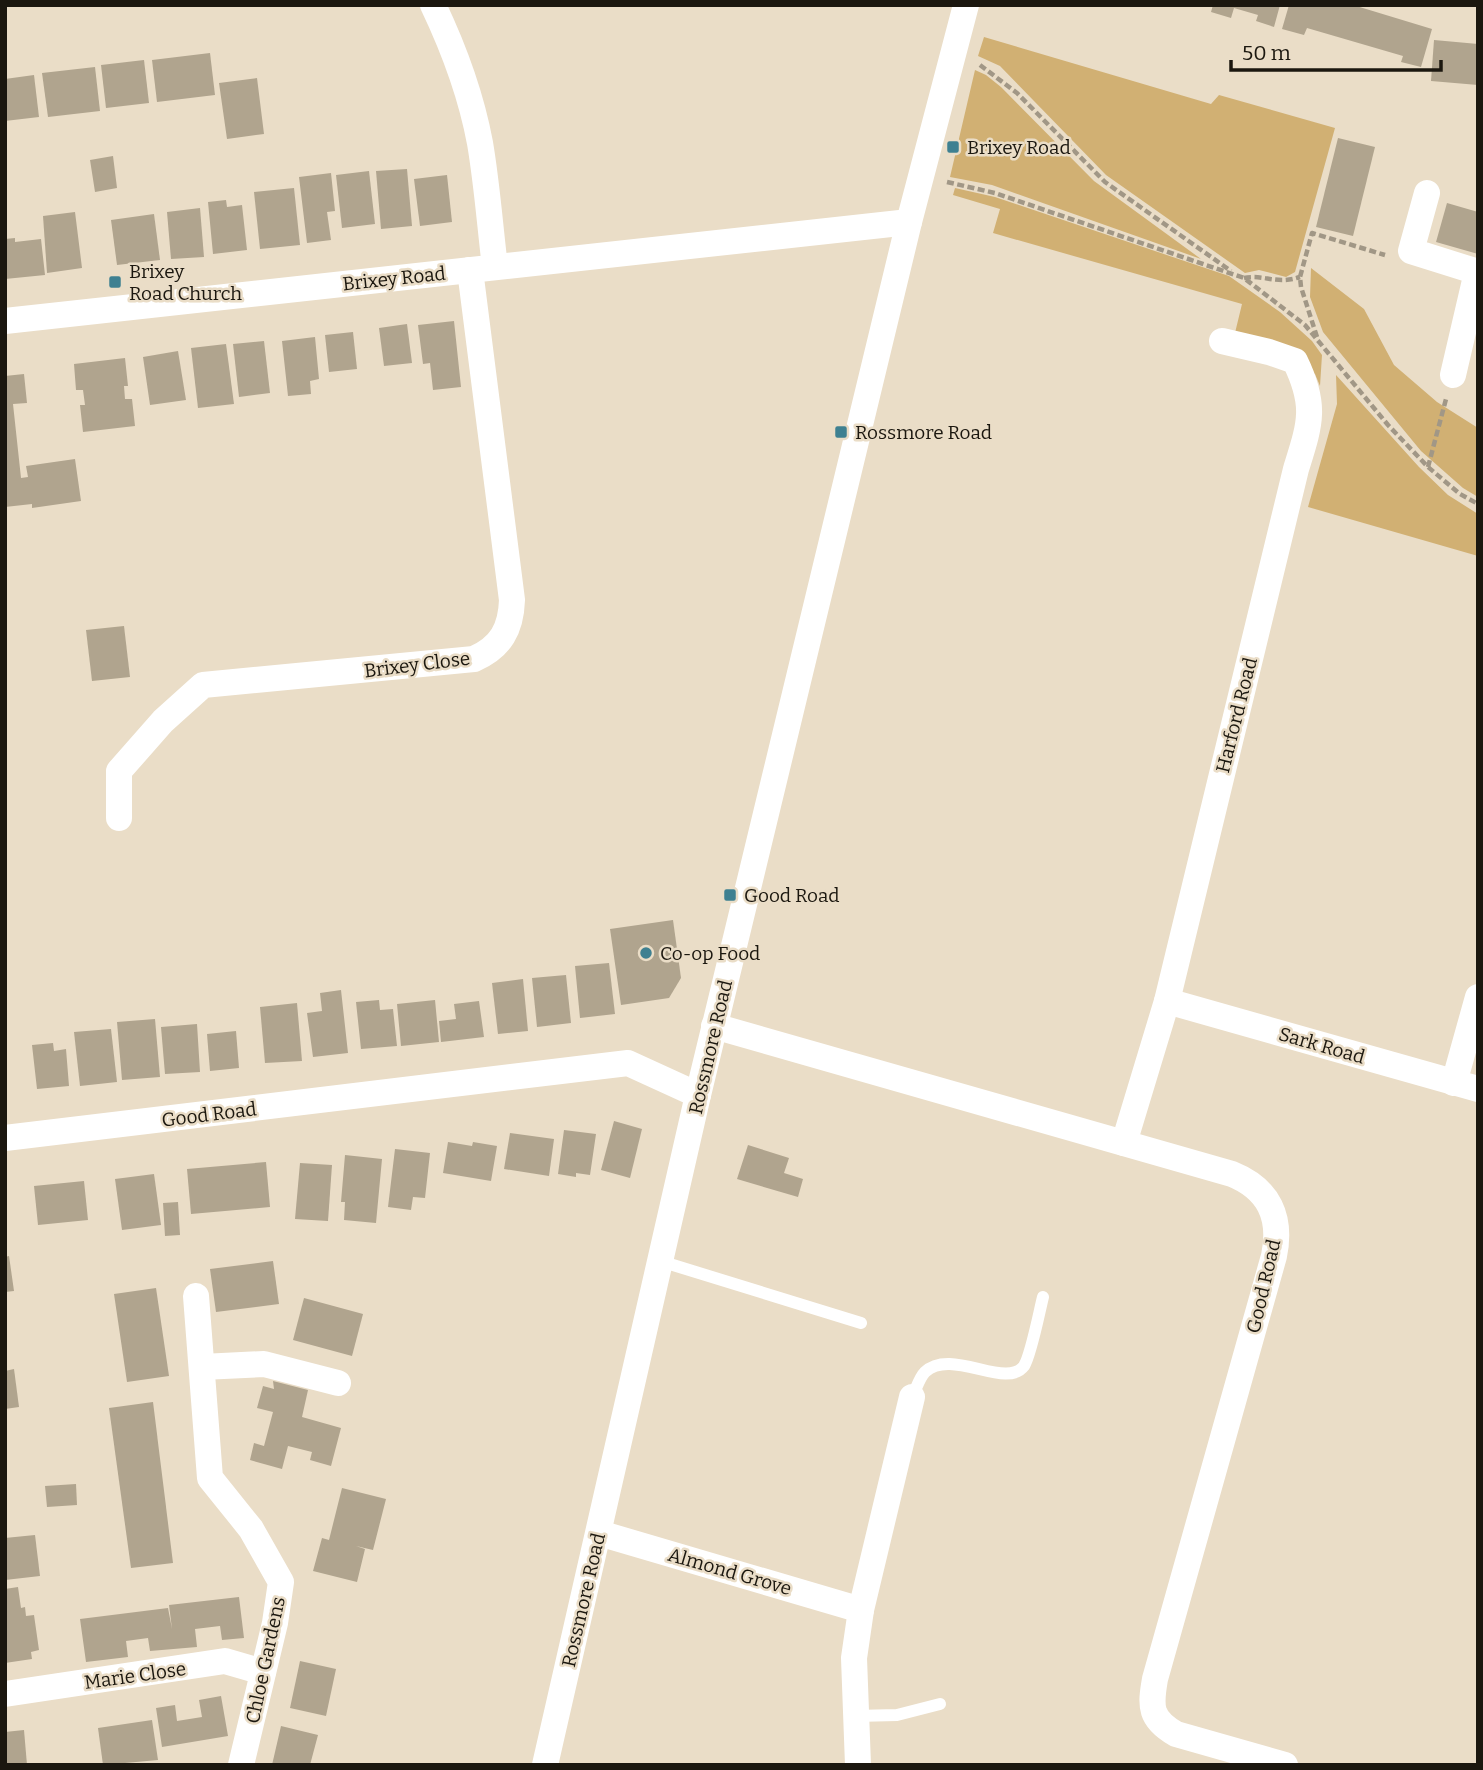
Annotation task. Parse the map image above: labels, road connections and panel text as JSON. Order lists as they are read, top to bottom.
{
  "streets": {
    "street": [
      "Brixey Road",
      "Brixey Close",
      "Harford Road",
      "Sark Road",
      "Rossmore Road",
      "Good Road",
      "Almond Grove",
      "Chloe Gardens",
      "Marie Close"
    ]
  },
  "crossings": [
    ["Brixey Road", "Brixey Close"],
    ["Brixey Road", "Rossmore Road"],
    ["Harford Road", "Sark Road"],
    ["Harford Road", "Good Road"],
    ["Rossmore Road", "Good Road"],
    ["Rossmore Road", "Almond Grove"],
    ["Chloe Gardens", "Marie Close"]
  ],
  "places": {
    "transit": [
      "Brixey Road",
      "Brixey Road Church",
      "Rossmore Road",
      "Good Road"
    ],
    "other": ["Co-op Food"]
  },
  "scale_bar": "50 m"
}
